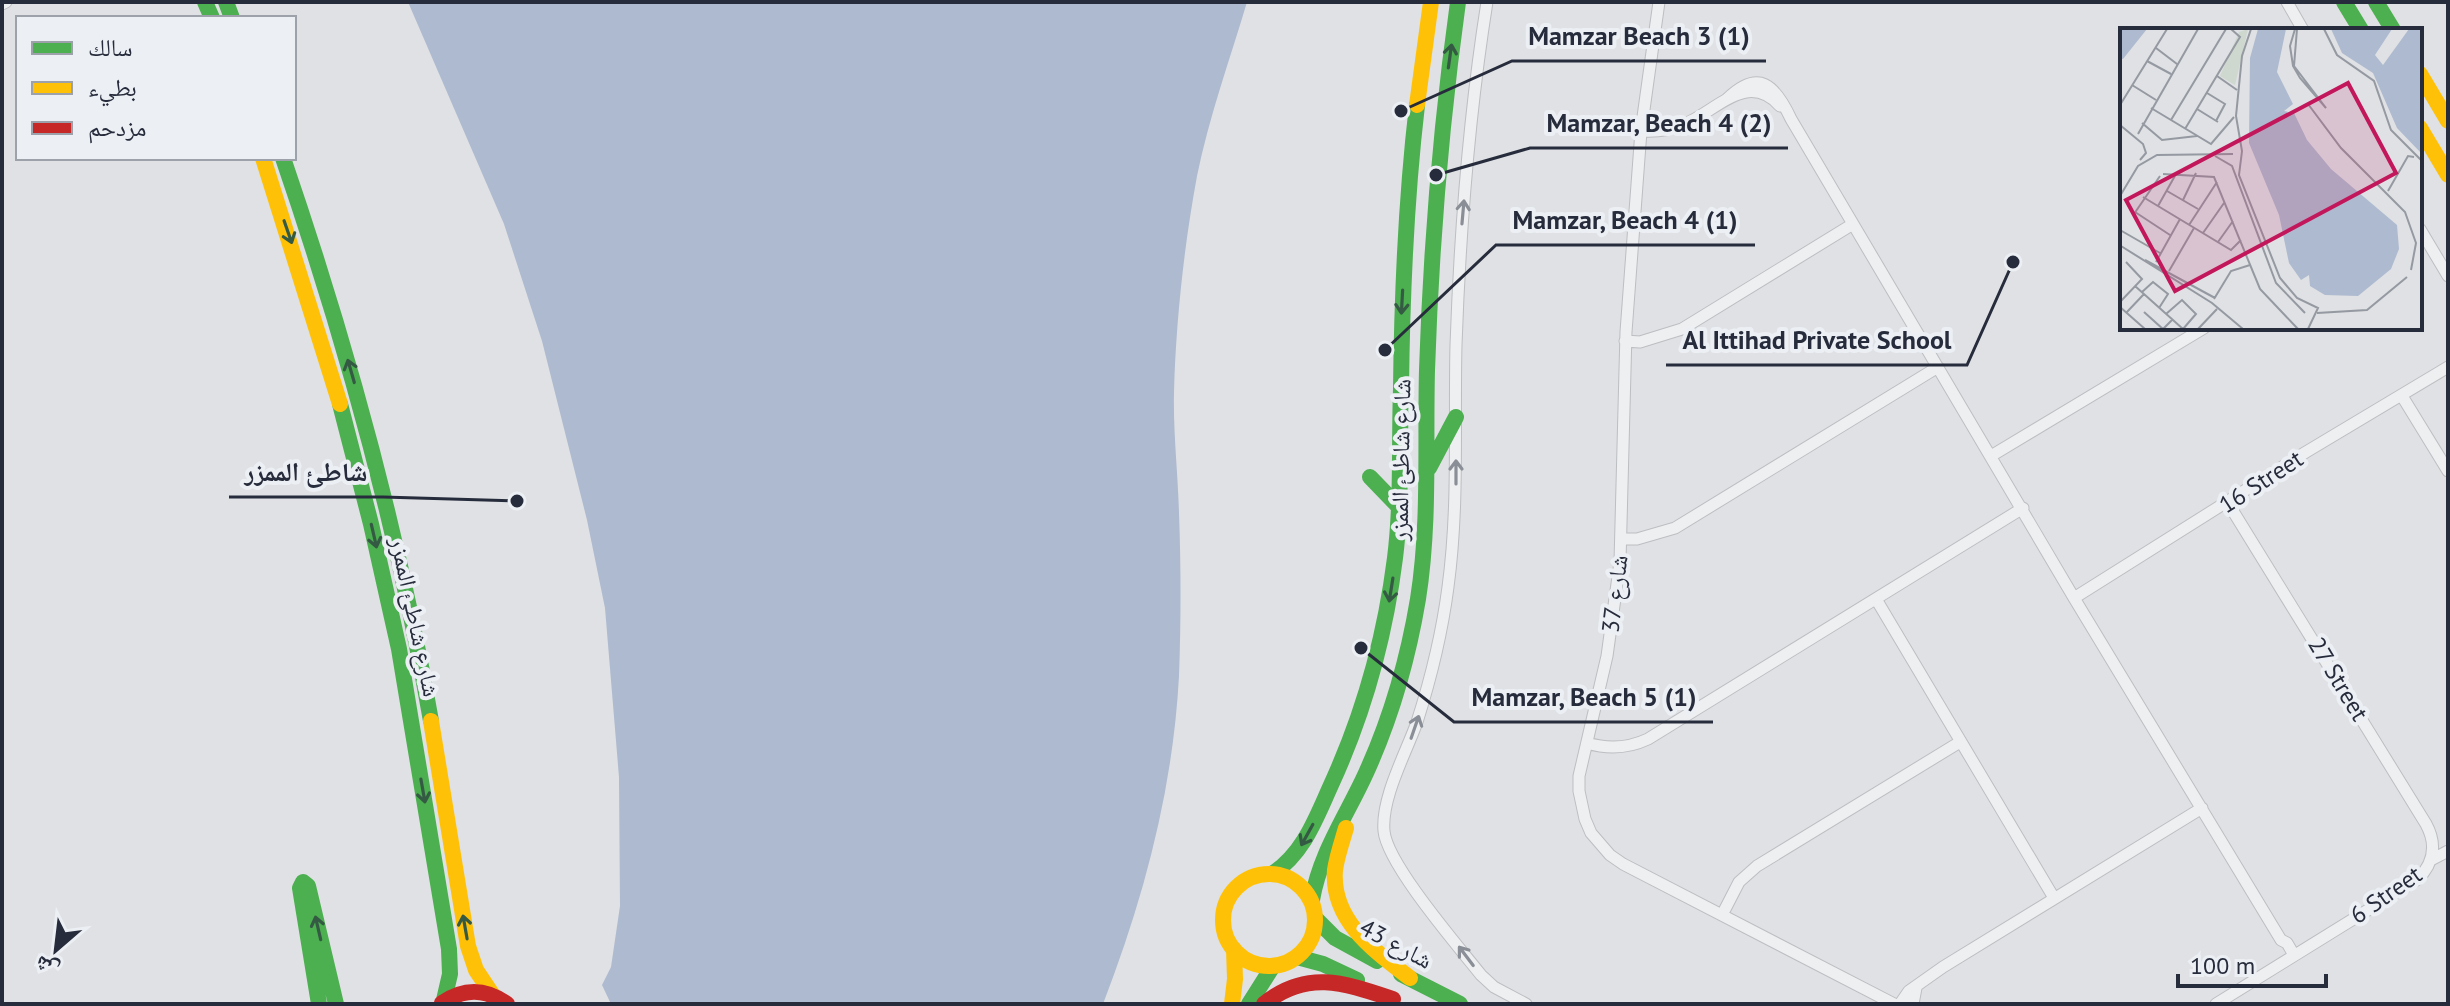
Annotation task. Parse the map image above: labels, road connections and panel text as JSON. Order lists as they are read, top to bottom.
{
  "streets": {
    "main road": ["شارع شاطئ الممزر", "شارع 43"],
    "street": [
      "16 Street",
      "شارع 37",
      "27 Street",
      "6 Street"
    ]
  },
  "crossings": [
    ["شارع شاطئ الممزر", "شارع 43"],
    ["16 Street", "27 Street"]
  ],
  "places": [
    "Mamzar Beach 3 (1)",
    "Mamzar, Beach 4 (2)",
    "Al Ittihad Private School",
    "Mamzar, Beach 4 (1)",
    "شاطئ الممزر",
    "Mamzar, Beach 5 (1)"
  ],
  "legend": ["سالك", "بطيء", "مزدحم"],
  "scale_bar": "100 m",
  "north": "bottom left"
}
